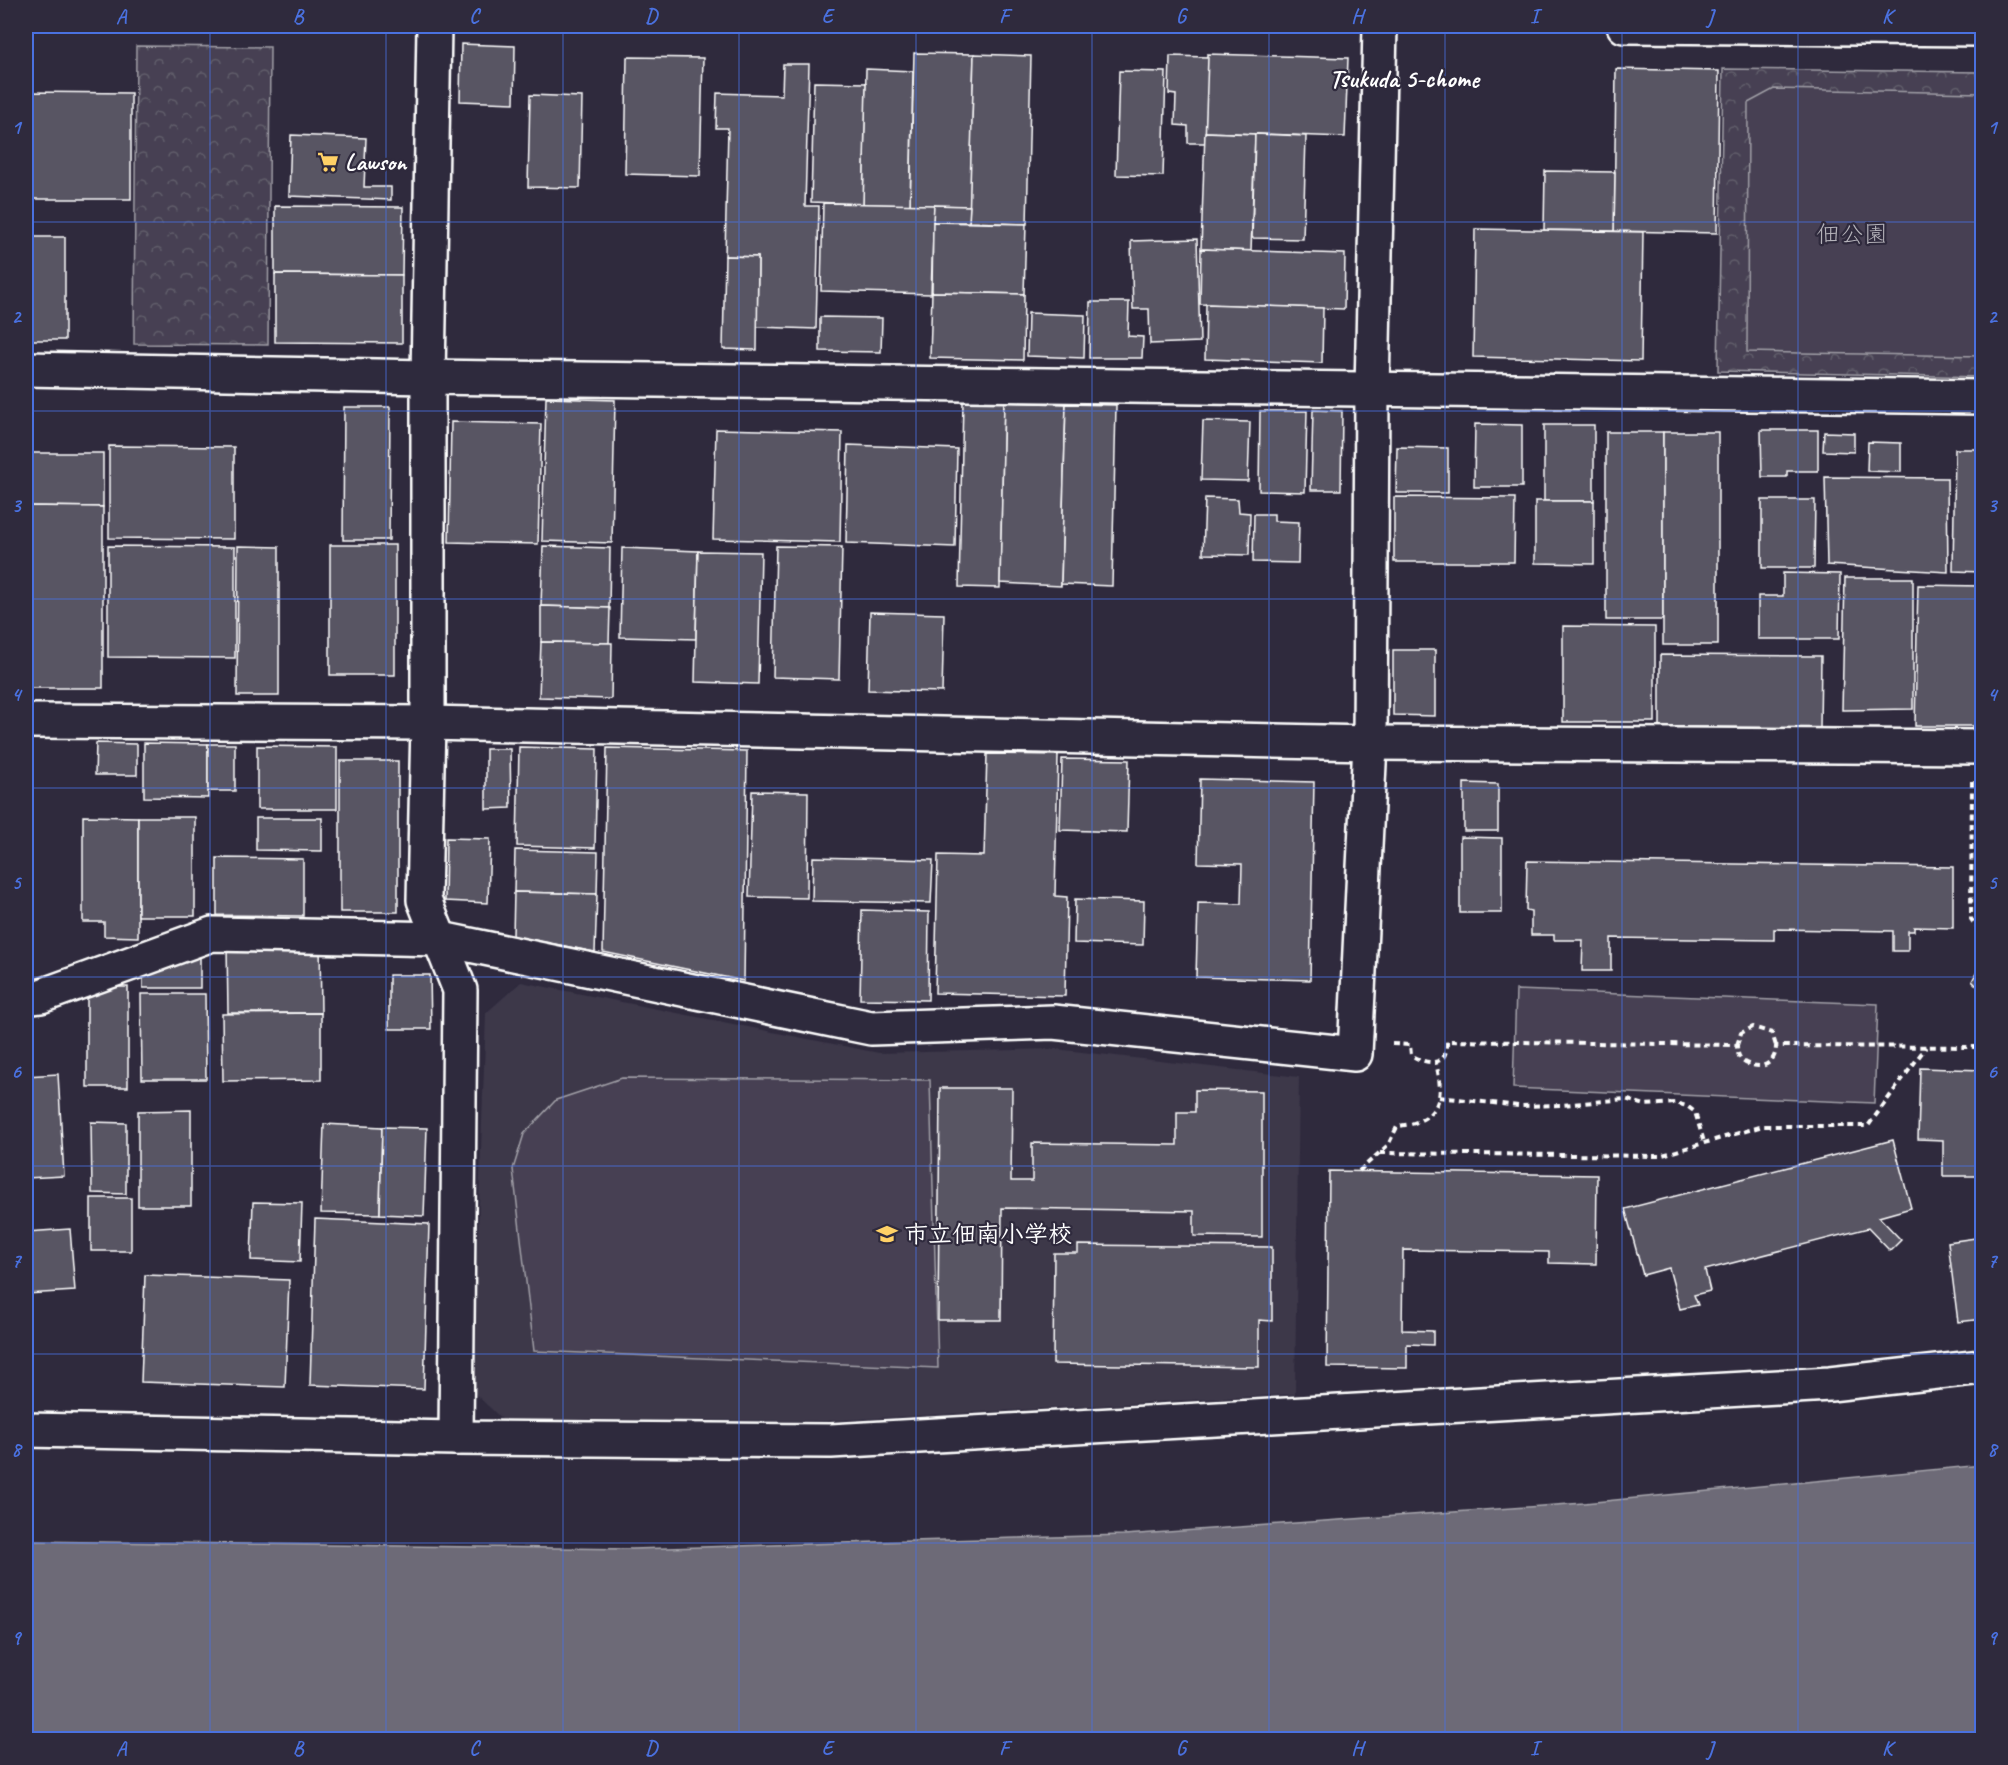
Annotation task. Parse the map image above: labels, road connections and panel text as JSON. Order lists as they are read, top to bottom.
{
  "districts": ["Tsukuda 5-chome"],
  "parks": ["佃公園"],
  "places": {
    "supermarket": ["Lawson"],
    "school or university": ["市立佃南小学校"]
  },
  "grid": {
    "columns": [
      "A",
      "B",
      "C",
      "D",
      "E",
      "F",
      "G",
      "H",
      "I",
      "J",
      "K"
    ],
    "rows": [
      "1",
      "2",
      "3",
      "4",
      "5",
      "6",
      "7",
      "8",
      "9"
    ]
  }
}
